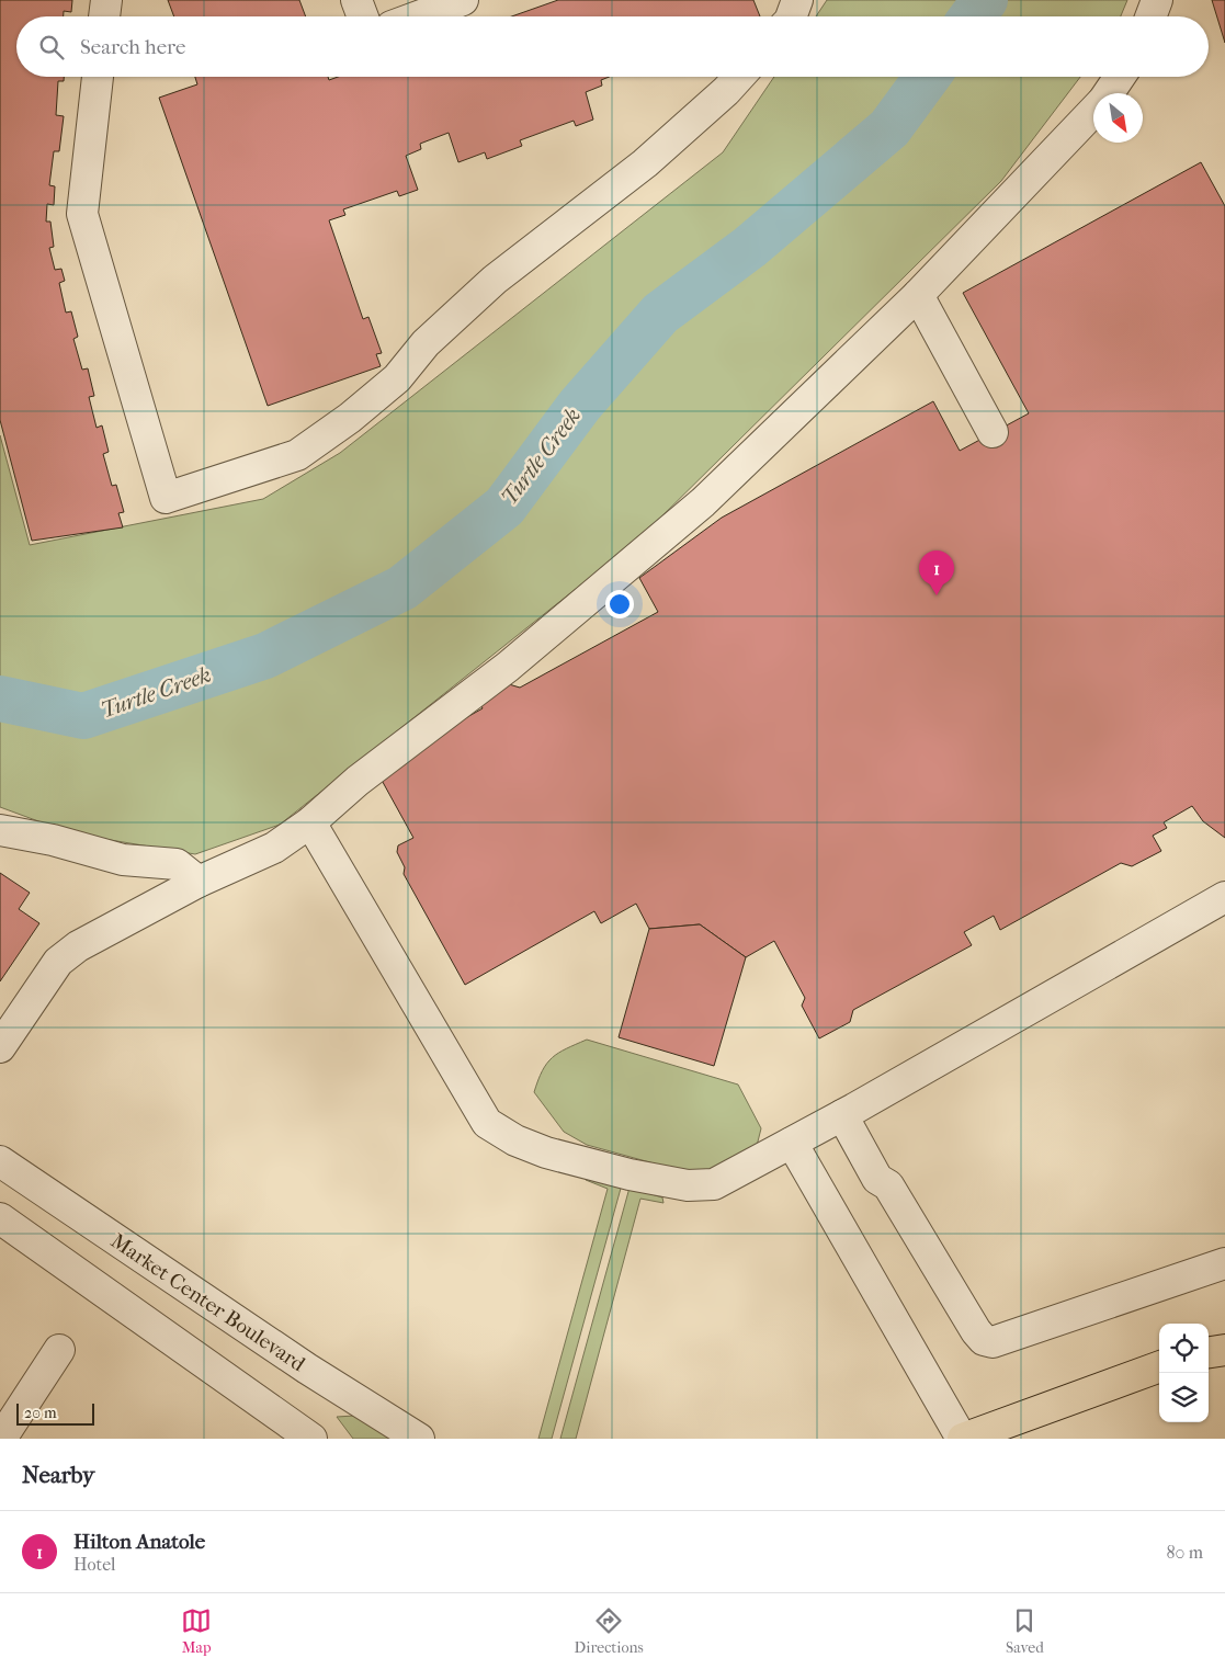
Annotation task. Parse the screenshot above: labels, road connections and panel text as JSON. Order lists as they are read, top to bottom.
{
  "streets": {
    "street": ["Market Center Boulevard"]
  },
  "water": ["Turtle Creek"],
  "scale_bar": "20 m",
  "north": "bottom right",
  "page": {
    "search": "Search here",
    "pins": "1",
    "scale": "20 m",
    "heading": "Nearby",
    "list": [
      {
        "mark": "1",
        "name": "Hilton Anatole",
        "note": "Hotel",
        "value": "80 m"
      }
    ],
    "nav": ["Map", "Directions", "Saved"]
  }
}
